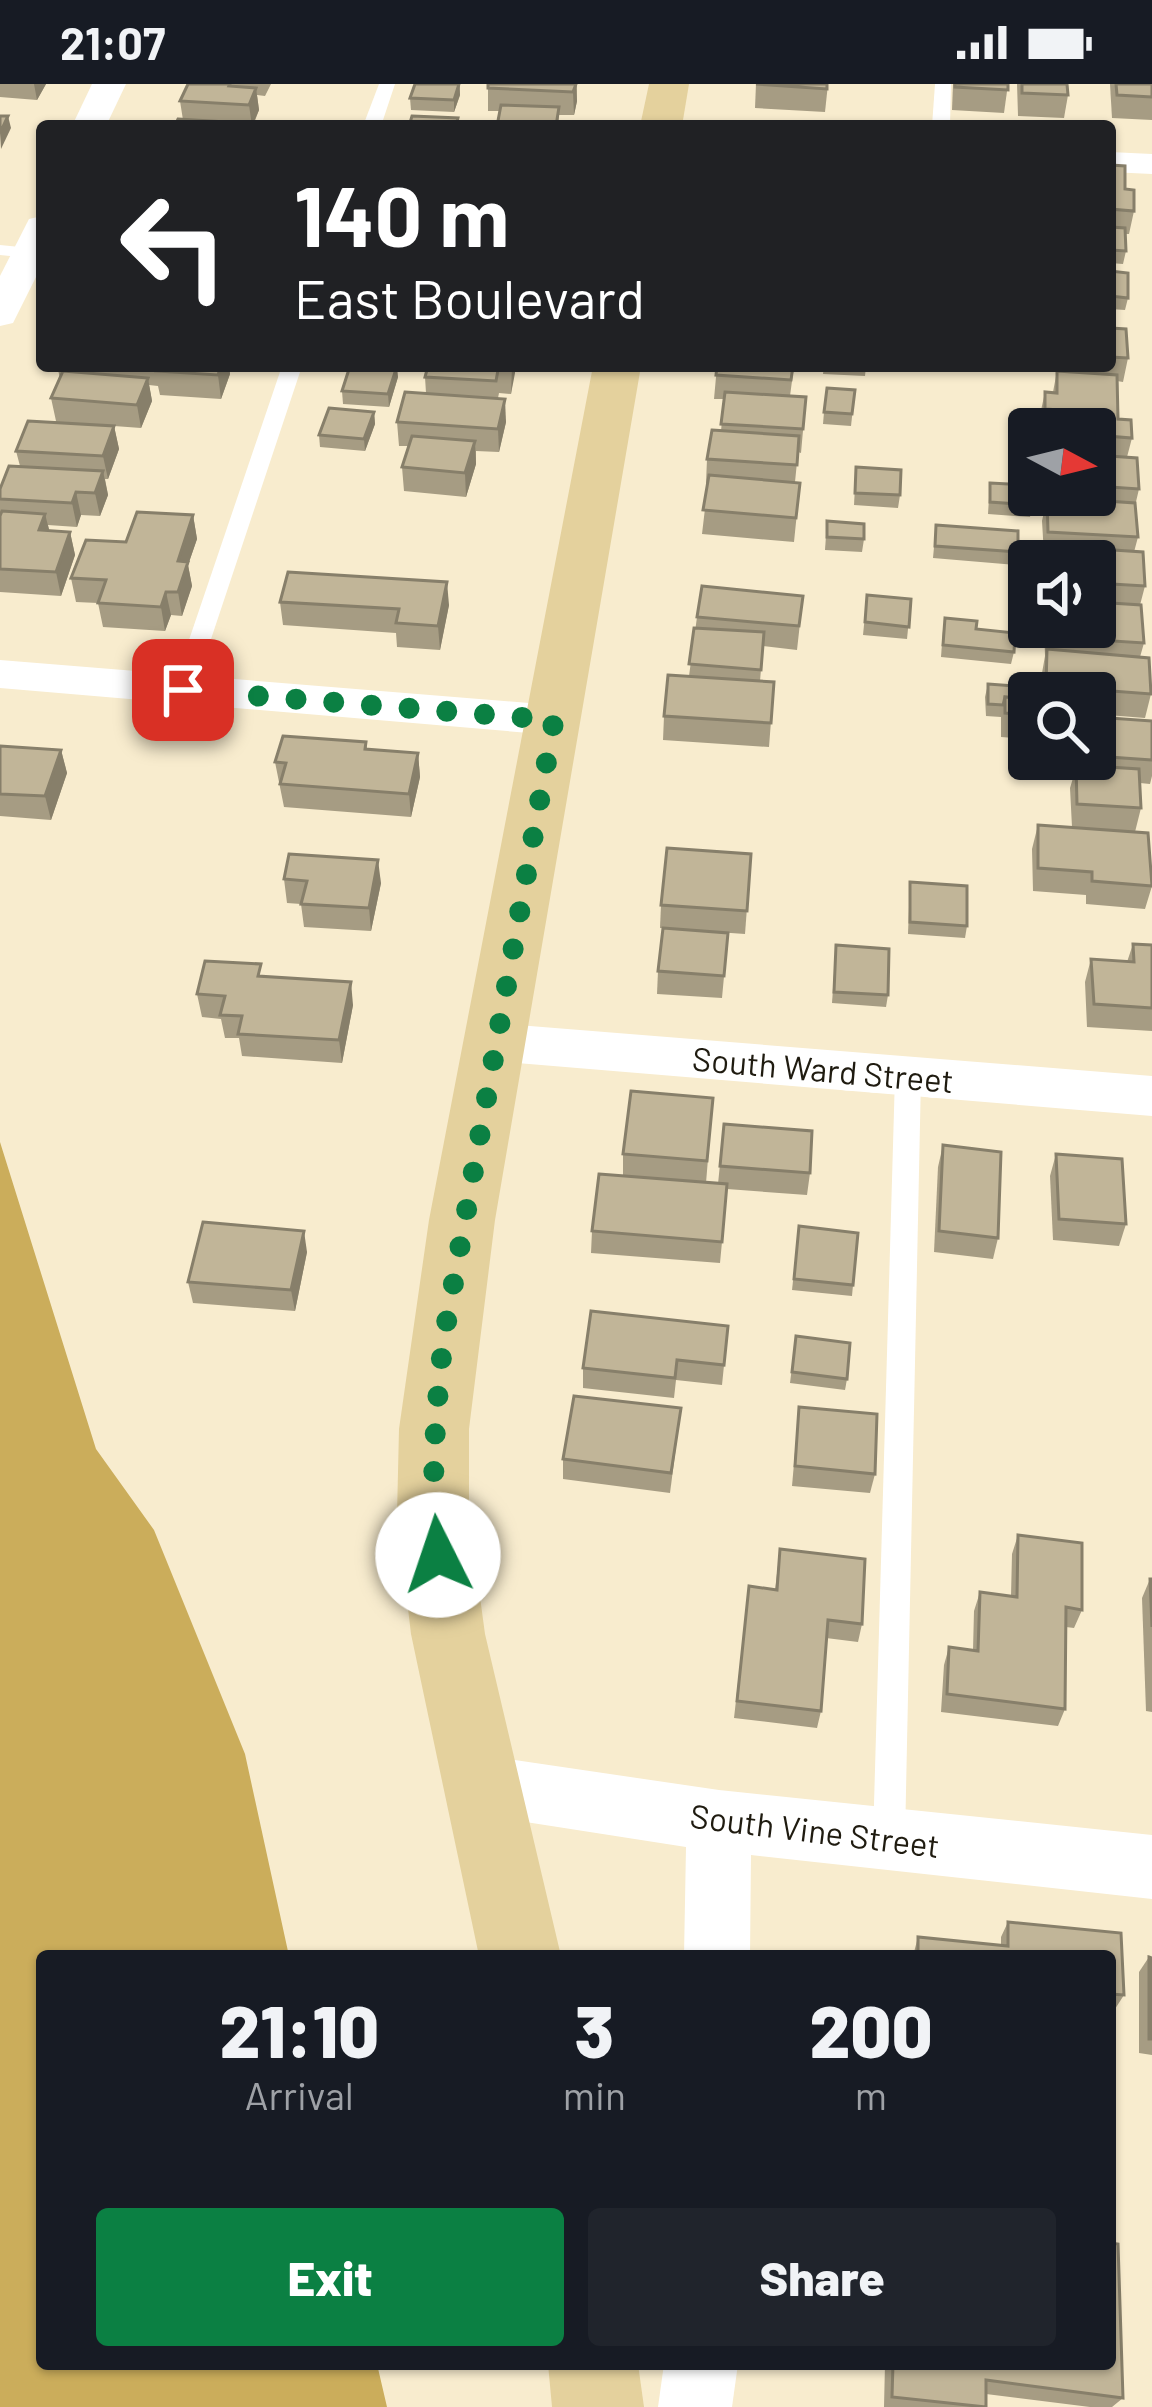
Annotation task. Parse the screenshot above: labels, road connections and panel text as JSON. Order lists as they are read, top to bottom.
{
  "streets": {
    "street": ["South Ward Street", "South Vine Street"]
  },
  "north": "right",
  "page": {
    "status": "21:07",
    "turn": ["140 m", "East Boulevard"],
    "eta": [
      "21:10",
      "Arrival",
      "3",
      "min",
      "200",
      "m"
    ],
    "buttons": ["Exit", "Share"]
  }
}
